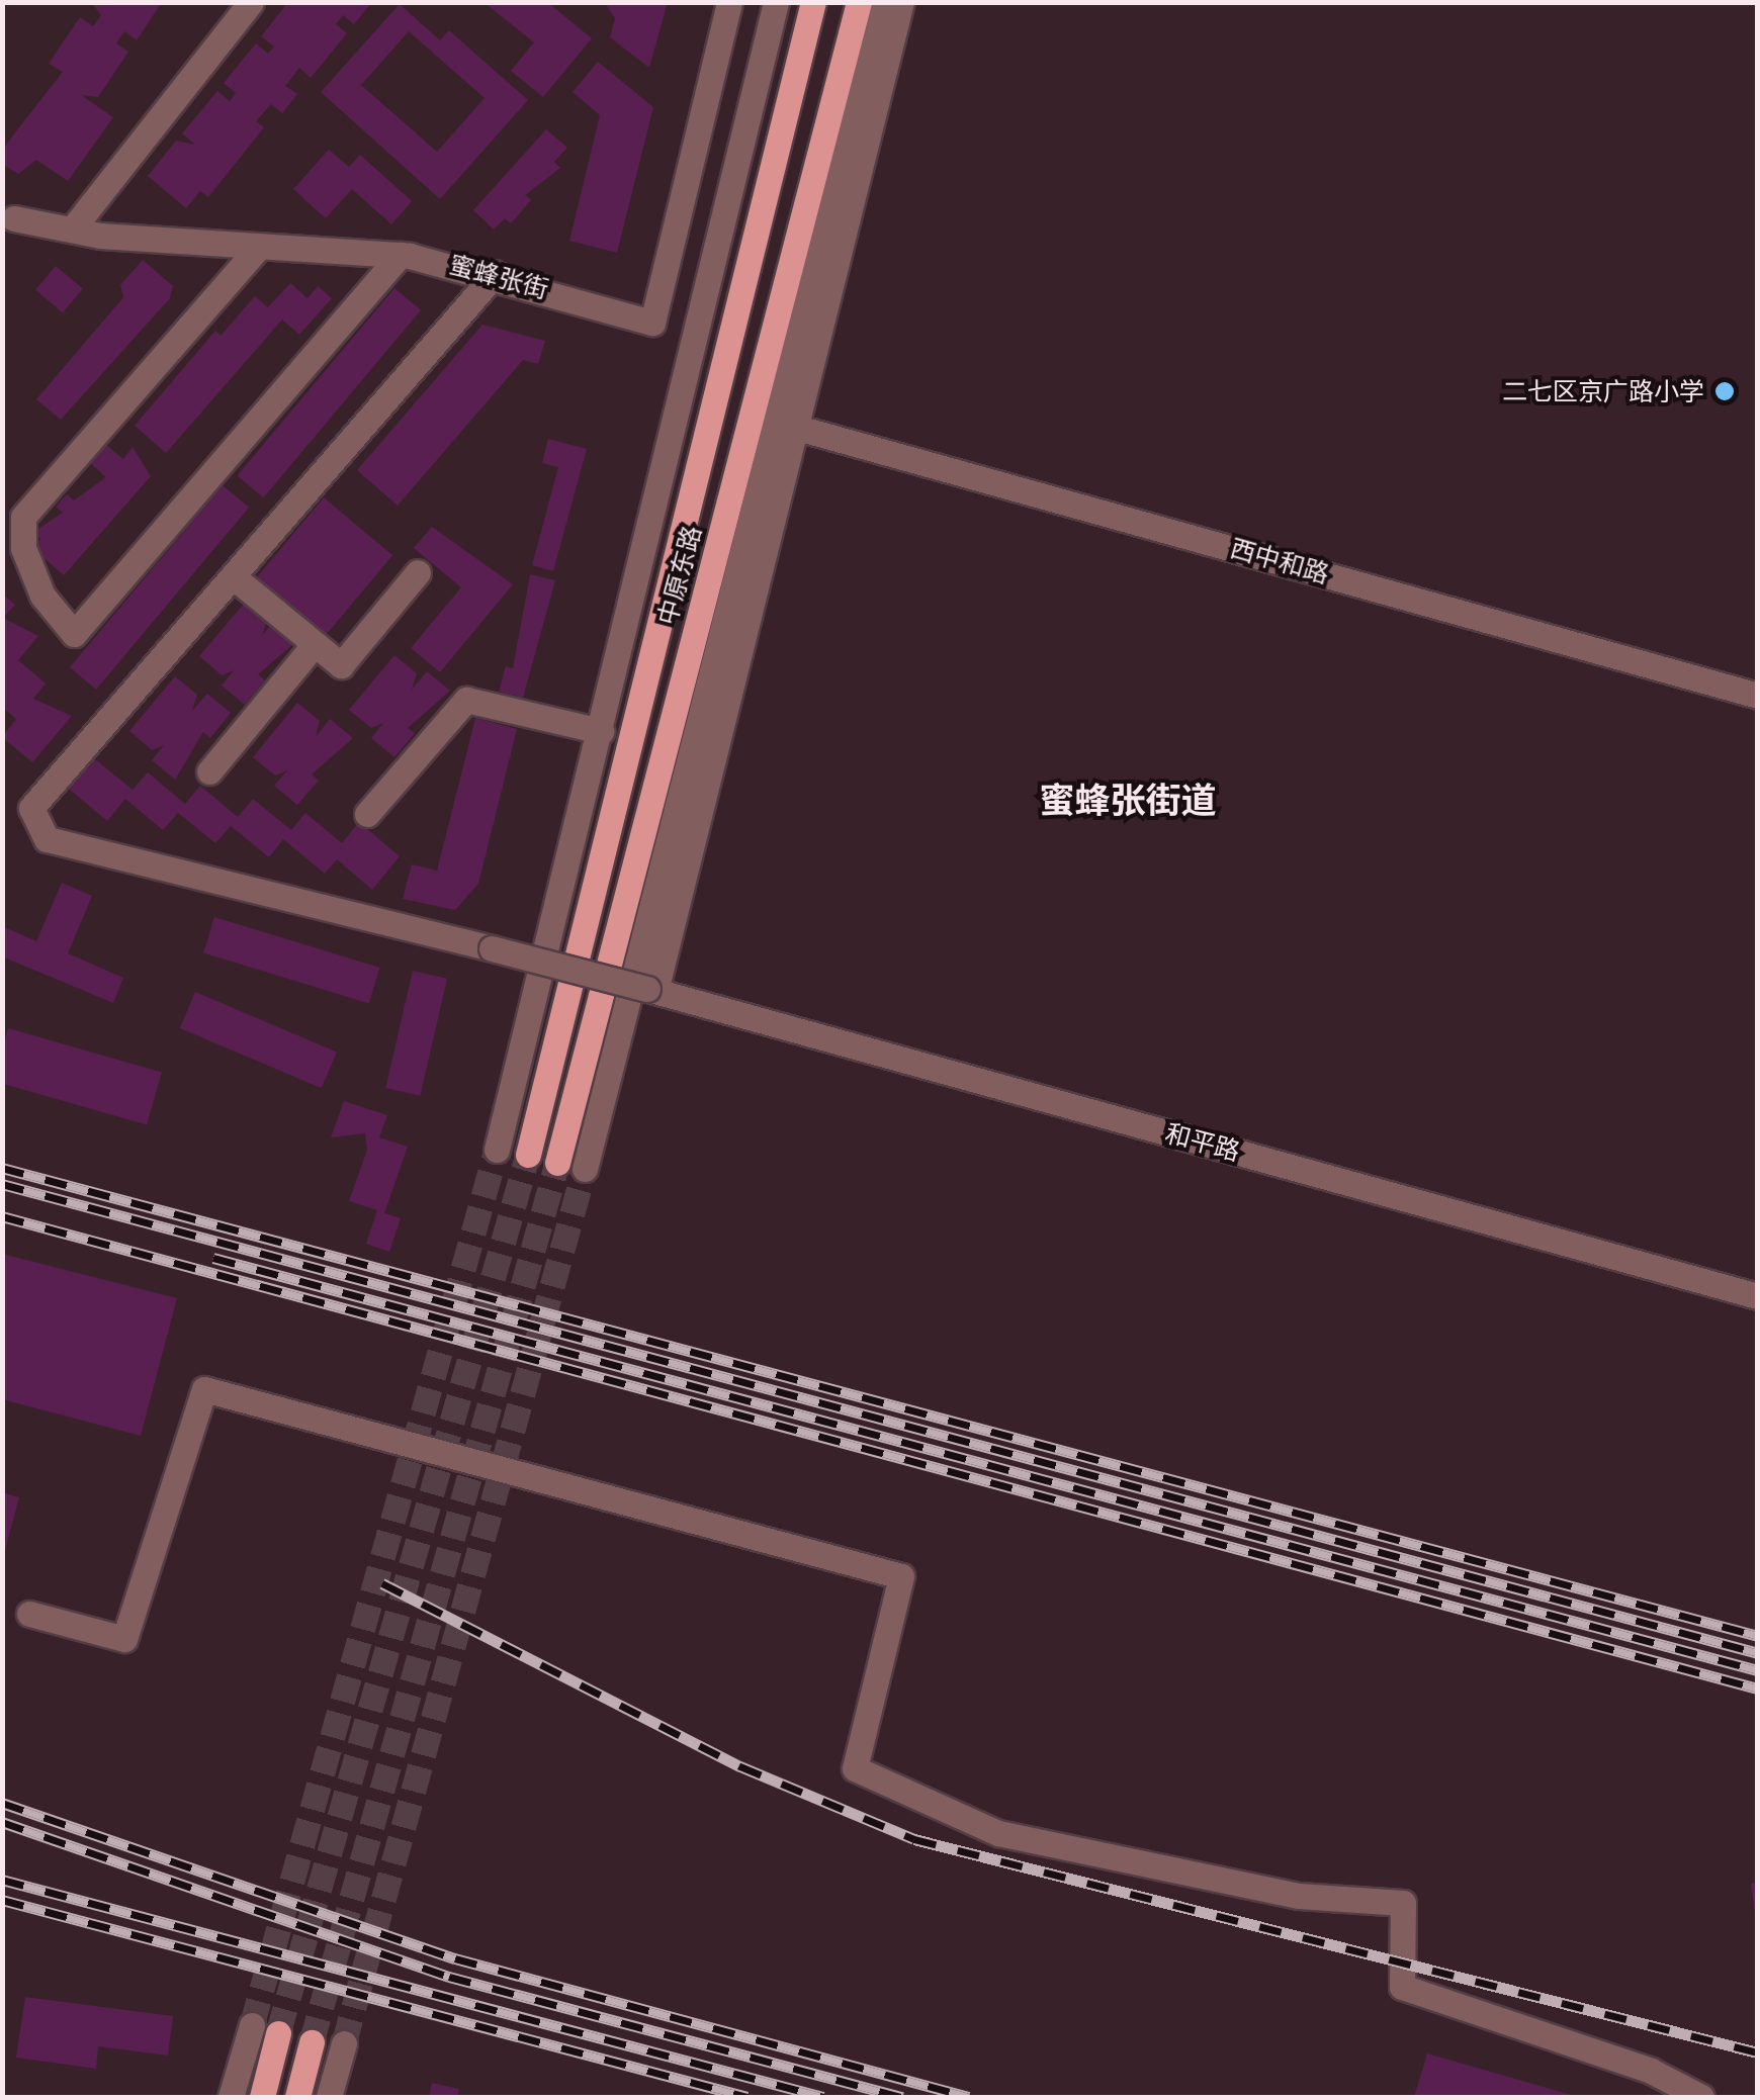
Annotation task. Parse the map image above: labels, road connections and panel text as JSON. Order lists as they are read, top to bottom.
{
  "streets": {
    "main road": ["中原东路"],
    "street": ["蜜蜂张街", "西中和路", "和平路"]
  },
  "districts": ["蜜蜂张街道"],
  "places": ["二七区京广路小学"]
}
